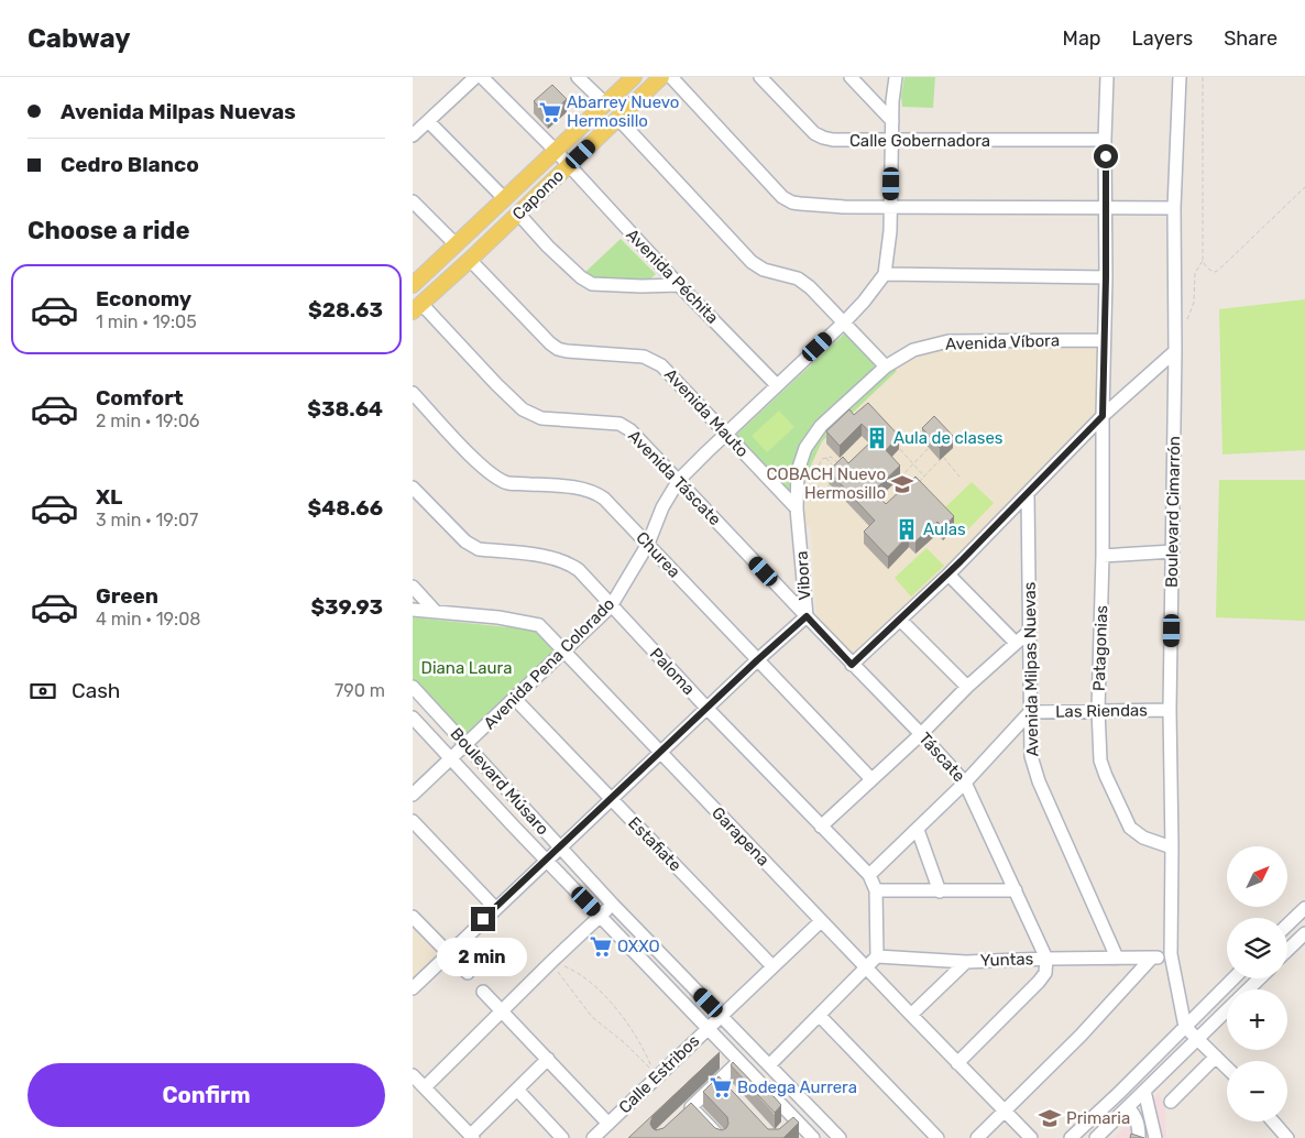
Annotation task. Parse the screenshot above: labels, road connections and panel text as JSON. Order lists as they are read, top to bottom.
{
  "streets": {
    "main road": ["Capomo"],
    "street": [
      "Calle Gobernadora",
      "Avenida Péchita",
      "Avenida Víbora",
      "Avenida Mauto",
      "Avenida Táscate",
      "Boulevard Cimarrón",
      "Churea",
      "Vibora",
      "Patagonias",
      "Avenida Pena Colorado",
      "Avenida Milpas Nuevas",
      "Paloma",
      "Las Riendas",
      "Táscate",
      "Boulevard Músaro",
      "Garapena",
      "Estafiate",
      "Yuntas",
      "Calle Estribos"
    ]
  },
  "crossings": [
    ["Capomo", "Avenida Péchita"],
    ["Capomo", "Avenida Mauto"],
    ["Capomo", "Avenida Táscate"],
    ["Avenida Péchita", "Avenida Pena Colorado"],
    ["Avenida Víbora", "Avenida Mauto"],
    ["Avenida Víbora", "Vibora"],
    ["Avenida Mauto", "Vibora"],
    ["Avenida Mauto", "Avenida Pena Colorado"],
    ["Avenida Táscate", "Vibora"],
    ["Avenida Táscate", "Avenida Pena Colorado"],
    ["Avenida Táscate", "Táscate"],
    ["Boulevard Cimarrón", "Patagonias"],
    ["Boulevard Cimarrón", "Las Riendas"],
    ["Boulevard Cimarrón", "Yuntas"],
    ["Churea", "Vibora"],
    ["Churea", "Avenida Pena Colorado"],
    ["Vibora", "Paloma"],
    ["Vibora", "Táscate"],
    ["Vibora", "Boulevard Músaro"],
    ["Vibora", "Garapena"],
    ["Vibora", "Estafiate"],
    ["Patagonias", "Las Riendas"],
    ["Avenida Pena Colorado", "Paloma"],
    ["Avenida Pena Colorado", "Boulevard Músaro"],
    ["Avenida Pena Colorado", "Garapena"],
    ["Avenida Pena Colorado", "Estafiate"],
    ["Avenida Milpas Nuevas", "Las Riendas"],
    ["Avenida Milpas Nuevas", "Yuntas"],
    ["Paloma", "Yuntas"],
    ["Táscate", "Yuntas"],
    ["Boulevard Músaro", "Calle Estribos"],
    ["Garapena", "Calle Estribos"],
    ["Estafiate", "Calle Estribos"]
  ],
  "parks": ["Diana Laura"],
  "places": {
    "supermarket": ["Abarrey Nuevo Hermosillo", "OXXO", "Bodega Aurrera"],
    "building": ["Aula de clases", "Aulas"],
    "school or university": ["COBACH Nuevo Hermosillo", "Primaria"]
  },
  "north": "top right",
  "page": {
    "header": "Cabway",
    "nav": ["Map", "Layers", "Share"],
    "banner": ["Avenida Milpas Nuevas", "Cedro Blanco"],
    "heading": "Choose a ride",
    "list": [
      {
        "name": "Economy",
        "note": "1 min · 19:05",
        "value": "$28.63"
      },
      {
        "name": "Comfort",
        "note": "2 min · 19:06",
        "value": "$38.64"
      },
      {
        "name": "XL",
        "note": "3 min · 19:07",
        "value": "$48.66"
      },
      {
        "name": "Green",
        "note": "4 min · 19:08",
        "value": "$39.93"
      }
    ],
    "pay": ["Cash", "790 m"],
    "map_buttons": ["+", "−"],
    "bubble": "2 min",
    "buttons": "Confirm"
  }
}
